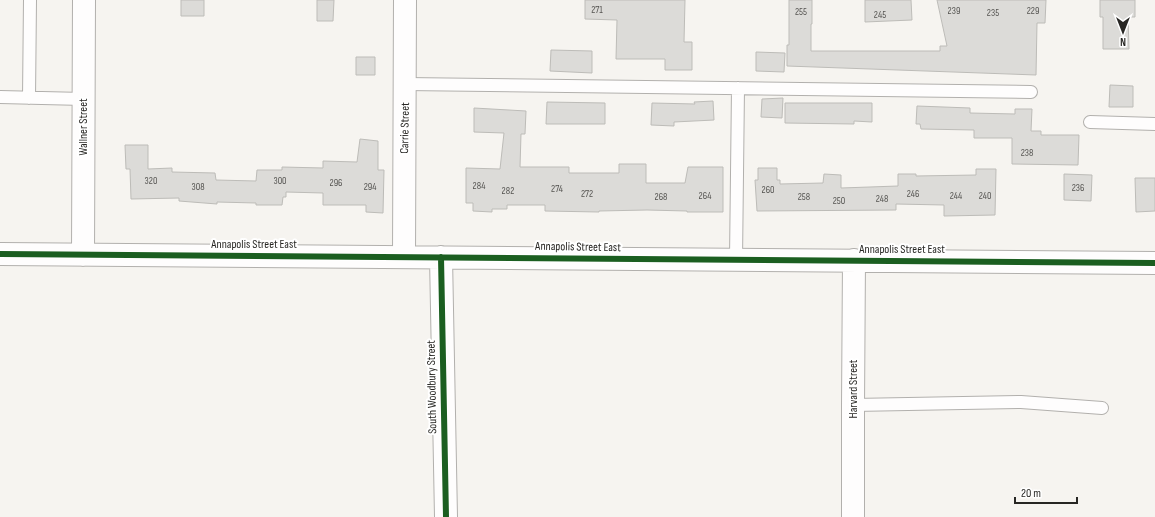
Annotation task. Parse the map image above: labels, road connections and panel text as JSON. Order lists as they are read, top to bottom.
{
  "streets": {
    "street": [
      "Wallner Street",
      "Carrie Street",
      "Annapolis Street East",
      "South Woodbury Street",
      "Harvard Street"
    ]
  },
  "crossings": [
    ["Wallner Street", "Annapolis Street East"],
    ["Carrie Street", "Annapolis Street East"],
    ["Annapolis Street East", "South Woodbury Street"],
    ["Annapolis Street East", "Harvard Street"]
  ],
  "house_numbers": [
    "271",
    "239",
    "229",
    "255",
    "235",
    "245",
    "238",
    "320",
    "300",
    "296",
    "284",
    "308",
    "294",
    "236",
    "274",
    "260",
    "282",
    "272",
    "246",
    "264",
    "244",
    "240",
    "268",
    "258",
    "248",
    "250"
  ],
  "scale_bar": "20 m",
  "north": "bottom"
}
